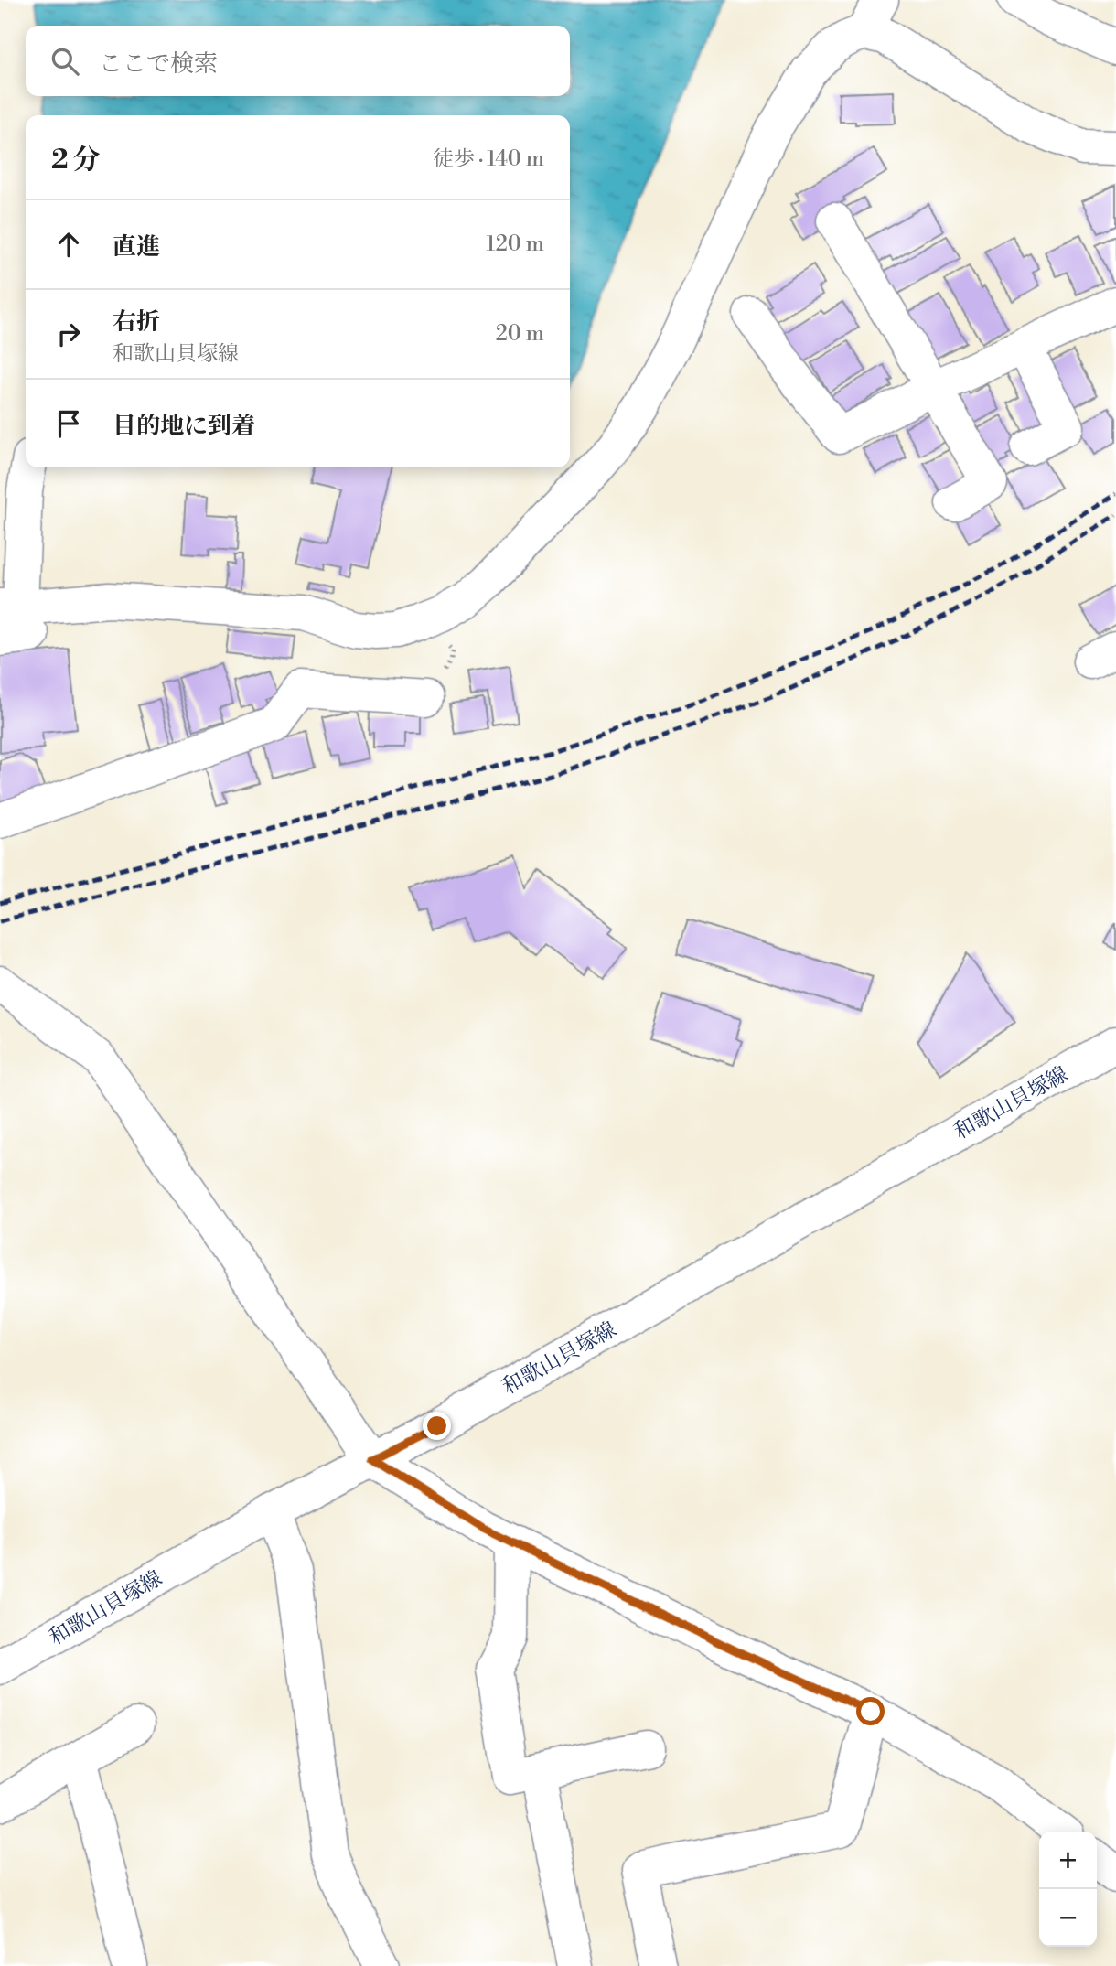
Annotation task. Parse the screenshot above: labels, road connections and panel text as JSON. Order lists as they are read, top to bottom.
{
  "streets": {
    "street": ["和歌山貝塚線"]
  },
  "page": {
    "search": "ここで検索",
    "heading": ["2 分", "徒歩 · 140 m"],
    "list": [
      ["直進", "120 m"],
      ["右折", "和歌山貝塚線", "20 m"],
      "目的地に到着"
    ],
    "map_buttons": ["+", "−"]
  }
}
